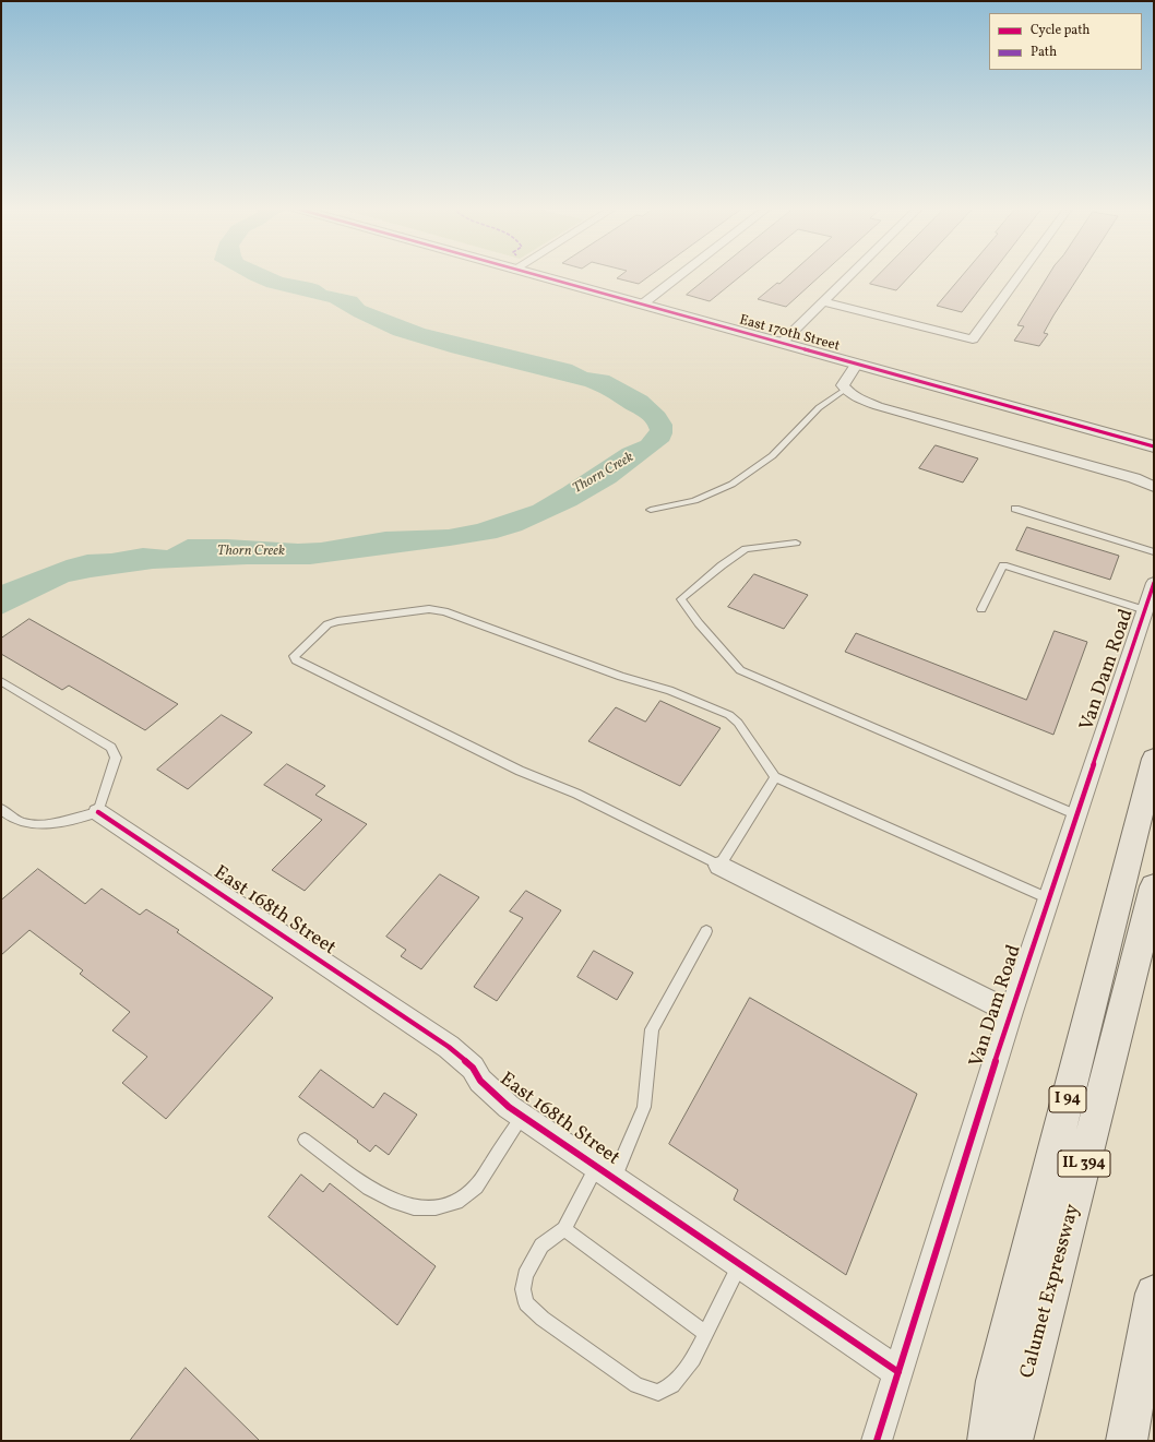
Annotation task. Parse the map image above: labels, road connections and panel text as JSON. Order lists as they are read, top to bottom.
{
  "streets": {
    "highway": ["I 94", "IL 394", "Calumet Expressway"],
    "street": ["East 170th Street", "Van Dam Road", "East 168th Street"]
  },
  "crossings": [
    ["Van Dam Road", "East 168th Street"]
  ],
  "water": ["Thorn Creek"],
  "legend": ["Cycle path", "Path"]
}
